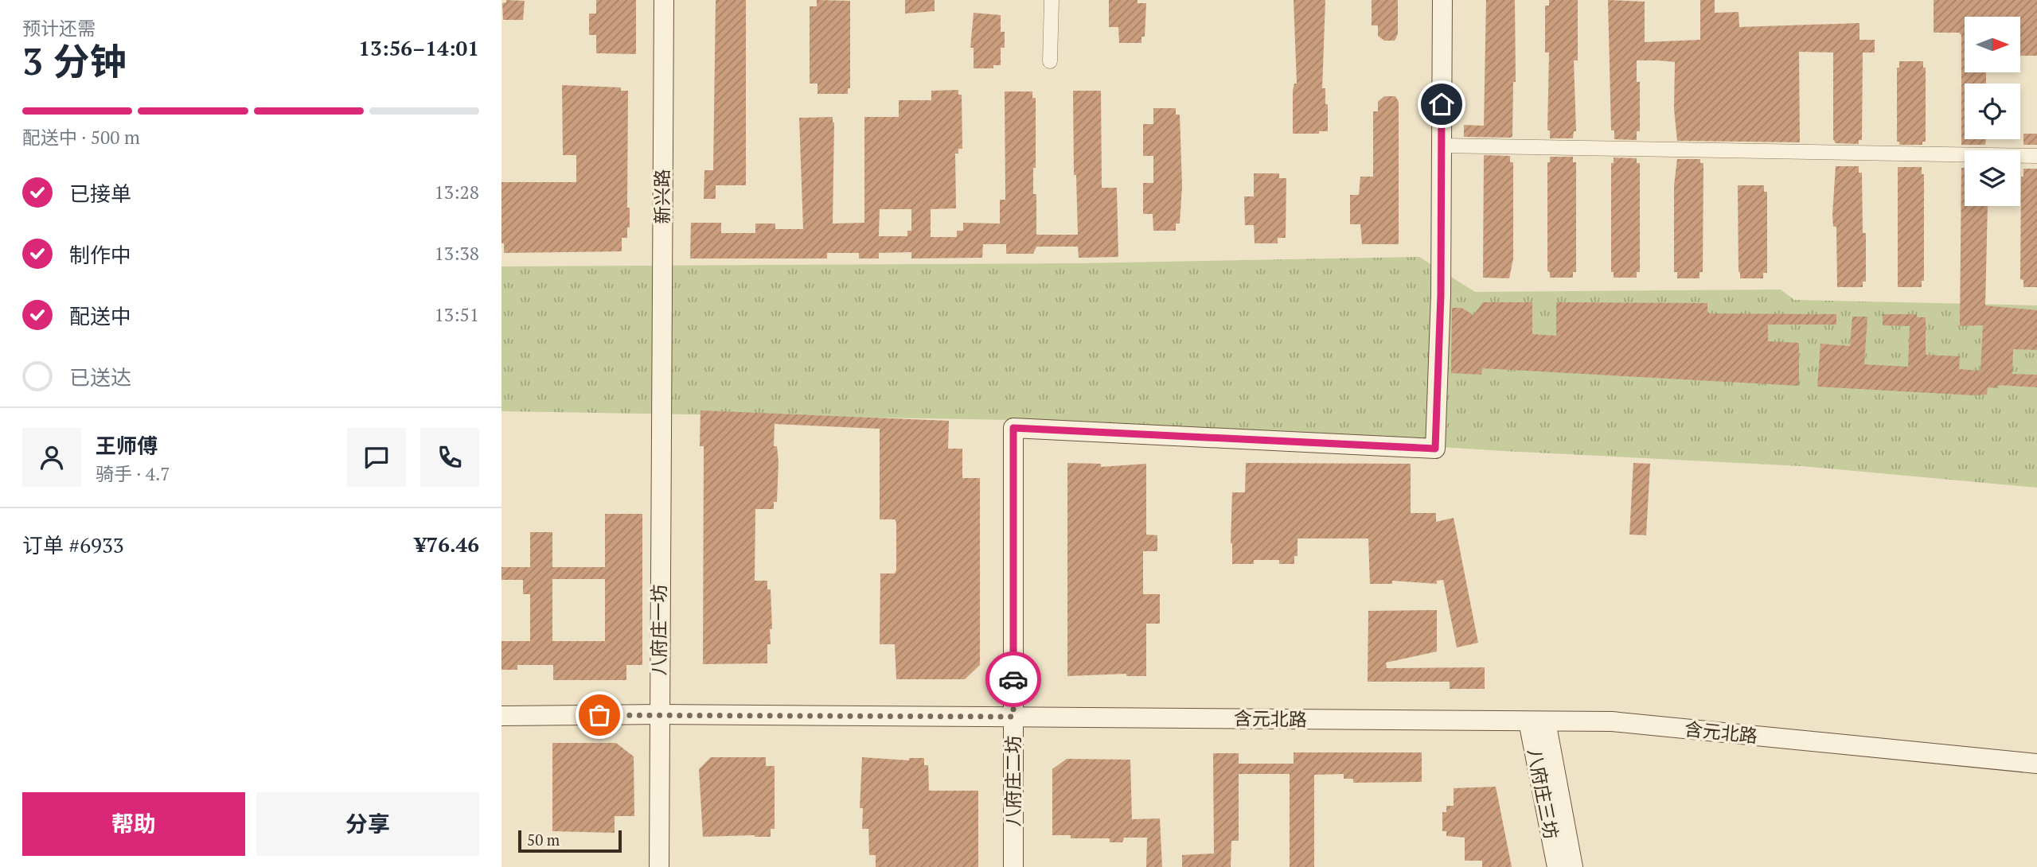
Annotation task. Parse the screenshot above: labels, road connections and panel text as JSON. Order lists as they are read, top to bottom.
{
  "streets": {
    "street": [
      "新兴路",
      "八府庄一坊",
      "含元北路",
      "八府庄二坊",
      "八府庄三坊"
    ]
  },
  "crossings": [
    ["新兴路", "八府庄一坊"],
    ["八府庄一坊", "含元北路"],
    ["含元北路", "八府庄二坊"],
    ["含元北路", "八府庄三坊"]
  ],
  "scale_bar": "50 m",
  "north": "right",
  "page": {
    "heading": ["3 分钟", "预计还需", "13:56–14:01"],
    "panel": [
      "王师傅",
      "骑手 · 4.7",
      "订单 #6933",
      "¥76.46"
    ],
    "bar": "配送中 · 500 m",
    "list": [
      ["已接单", "13:28"],
      ["制作中", "13:38"],
      ["配送中", "13:51"],
      "已送达"
    ],
    "buttons": ["帮助", "分享"],
    "scale": "50 m"
  }
}
